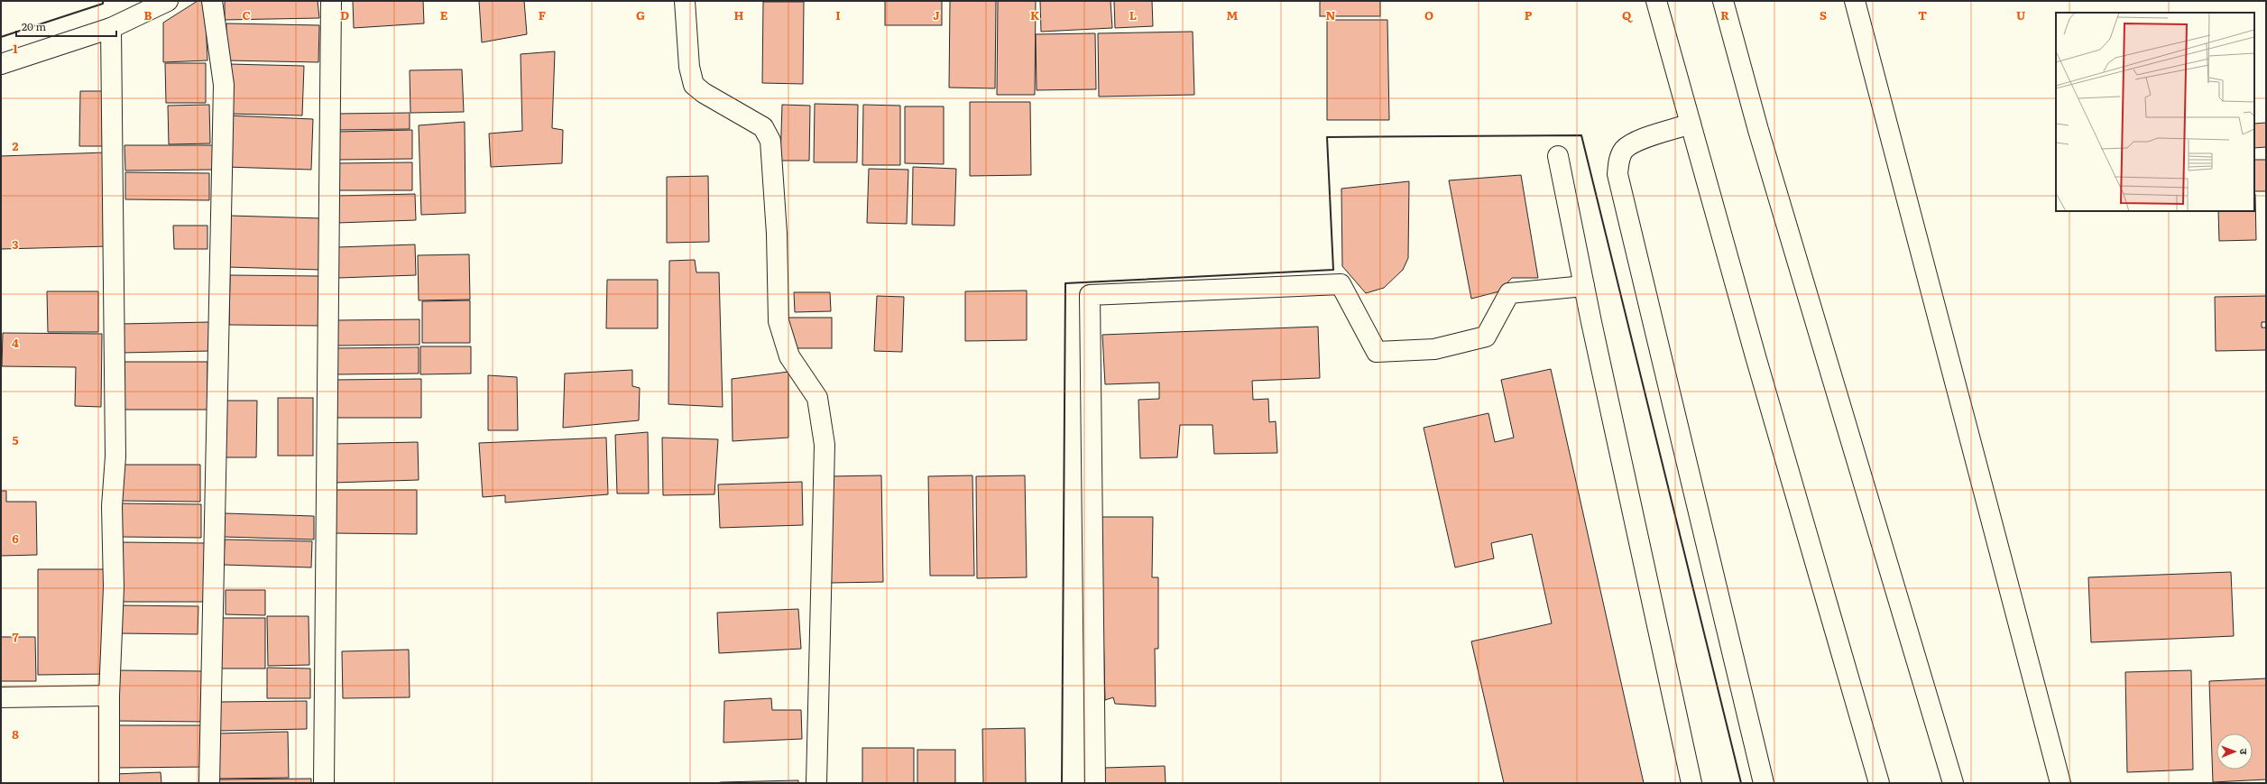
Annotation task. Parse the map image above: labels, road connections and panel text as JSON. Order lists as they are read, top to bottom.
{
  "scale_bar": "20 m",
  "north": "right",
  "grid": {
    "columns": [
      "B",
      "C",
      "D",
      "E",
      "F",
      "G",
      "H",
      "I",
      "J",
      "K",
      "L",
      "M",
      "N",
      "O",
      "P",
      "Q",
      "R",
      "S",
      "T",
      "U"
    ],
    "rows": [
      "1",
      "2",
      "3",
      "4",
      "5",
      "6",
      "7",
      "8"
    ]
  }
}
